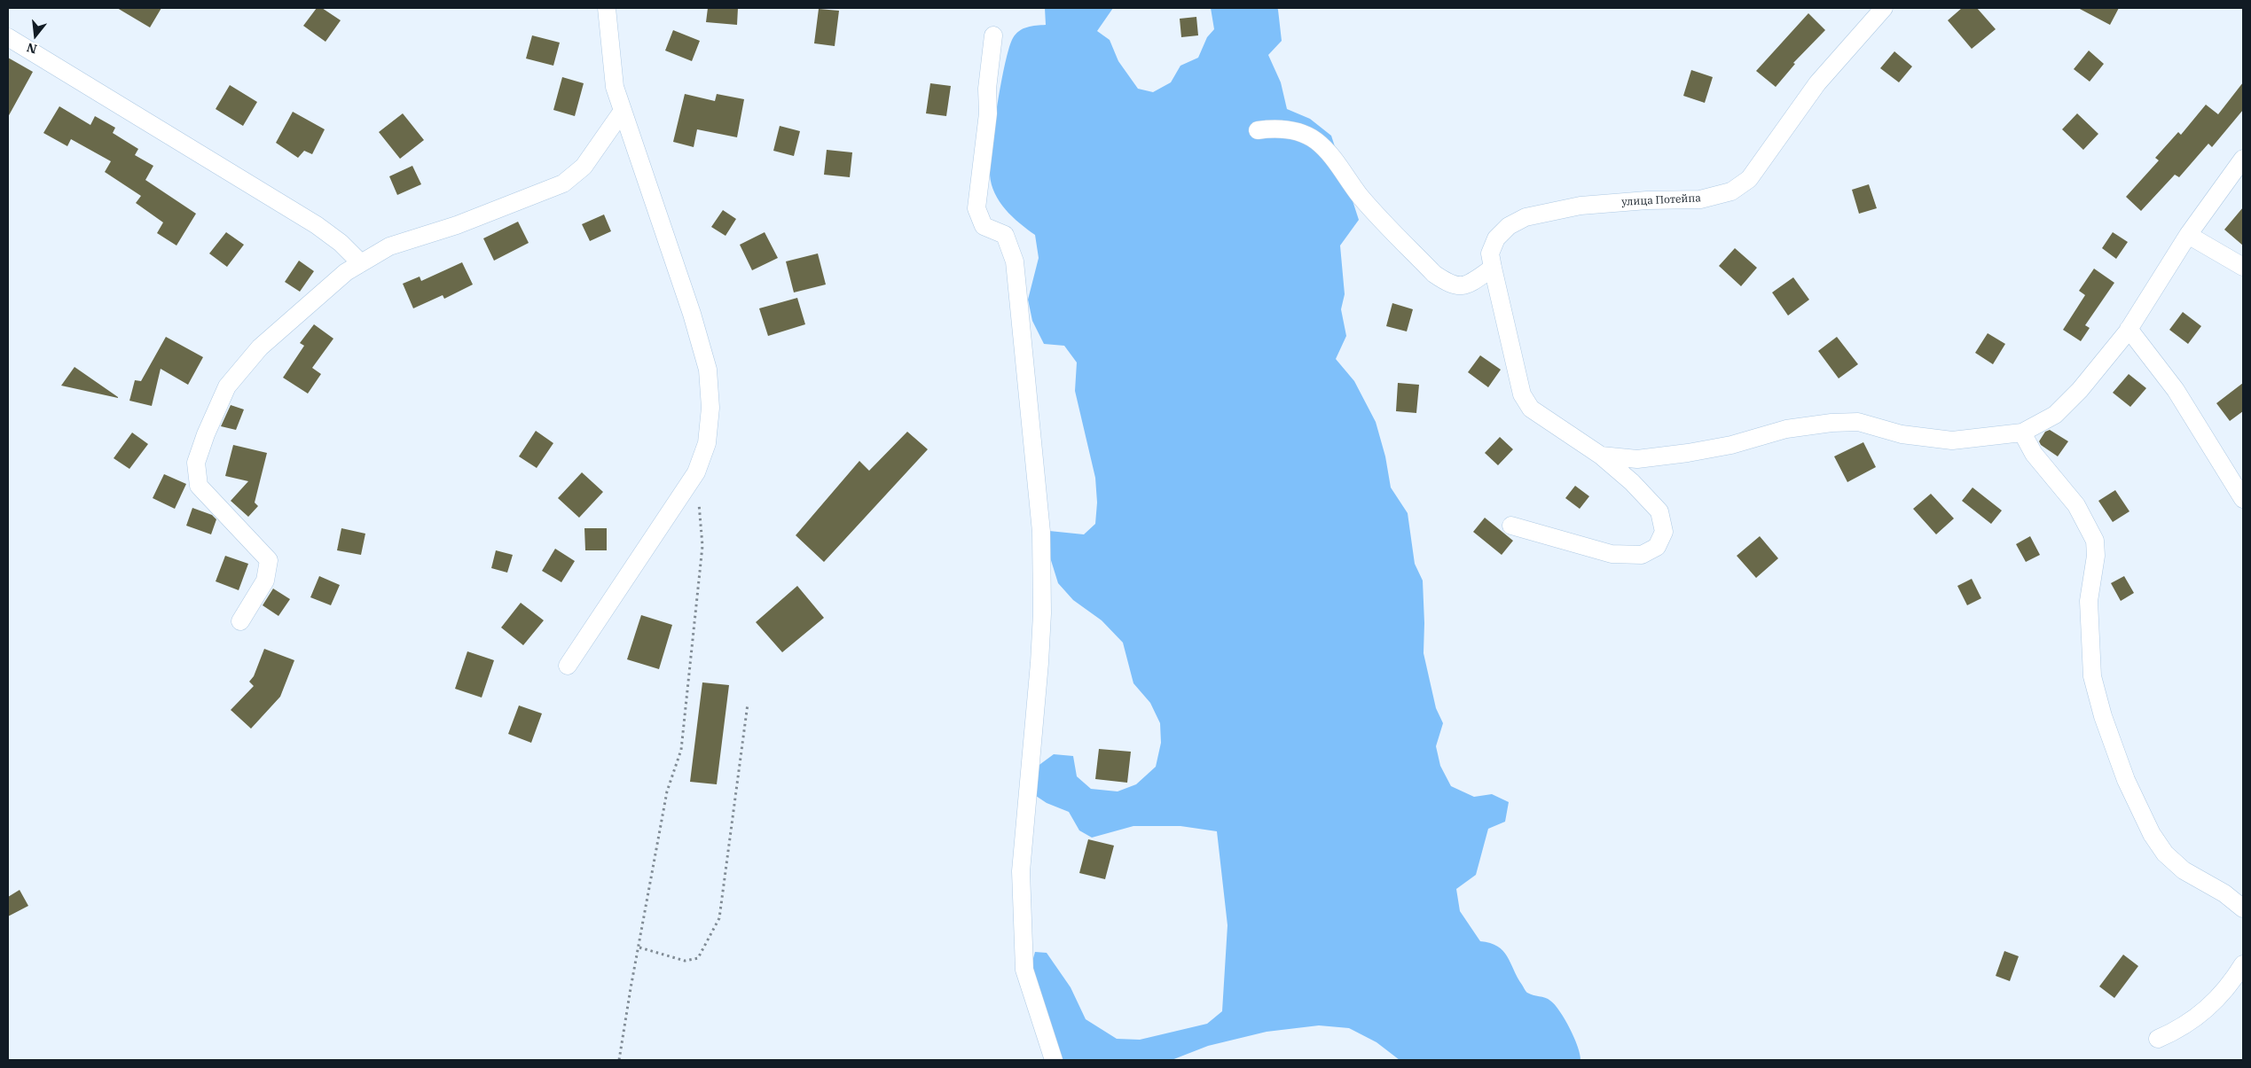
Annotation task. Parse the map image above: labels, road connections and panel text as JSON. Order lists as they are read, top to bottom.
{
  "streets": {
    "street": ["улица Потейпа"]
  },
  "north": "bottom"
}
